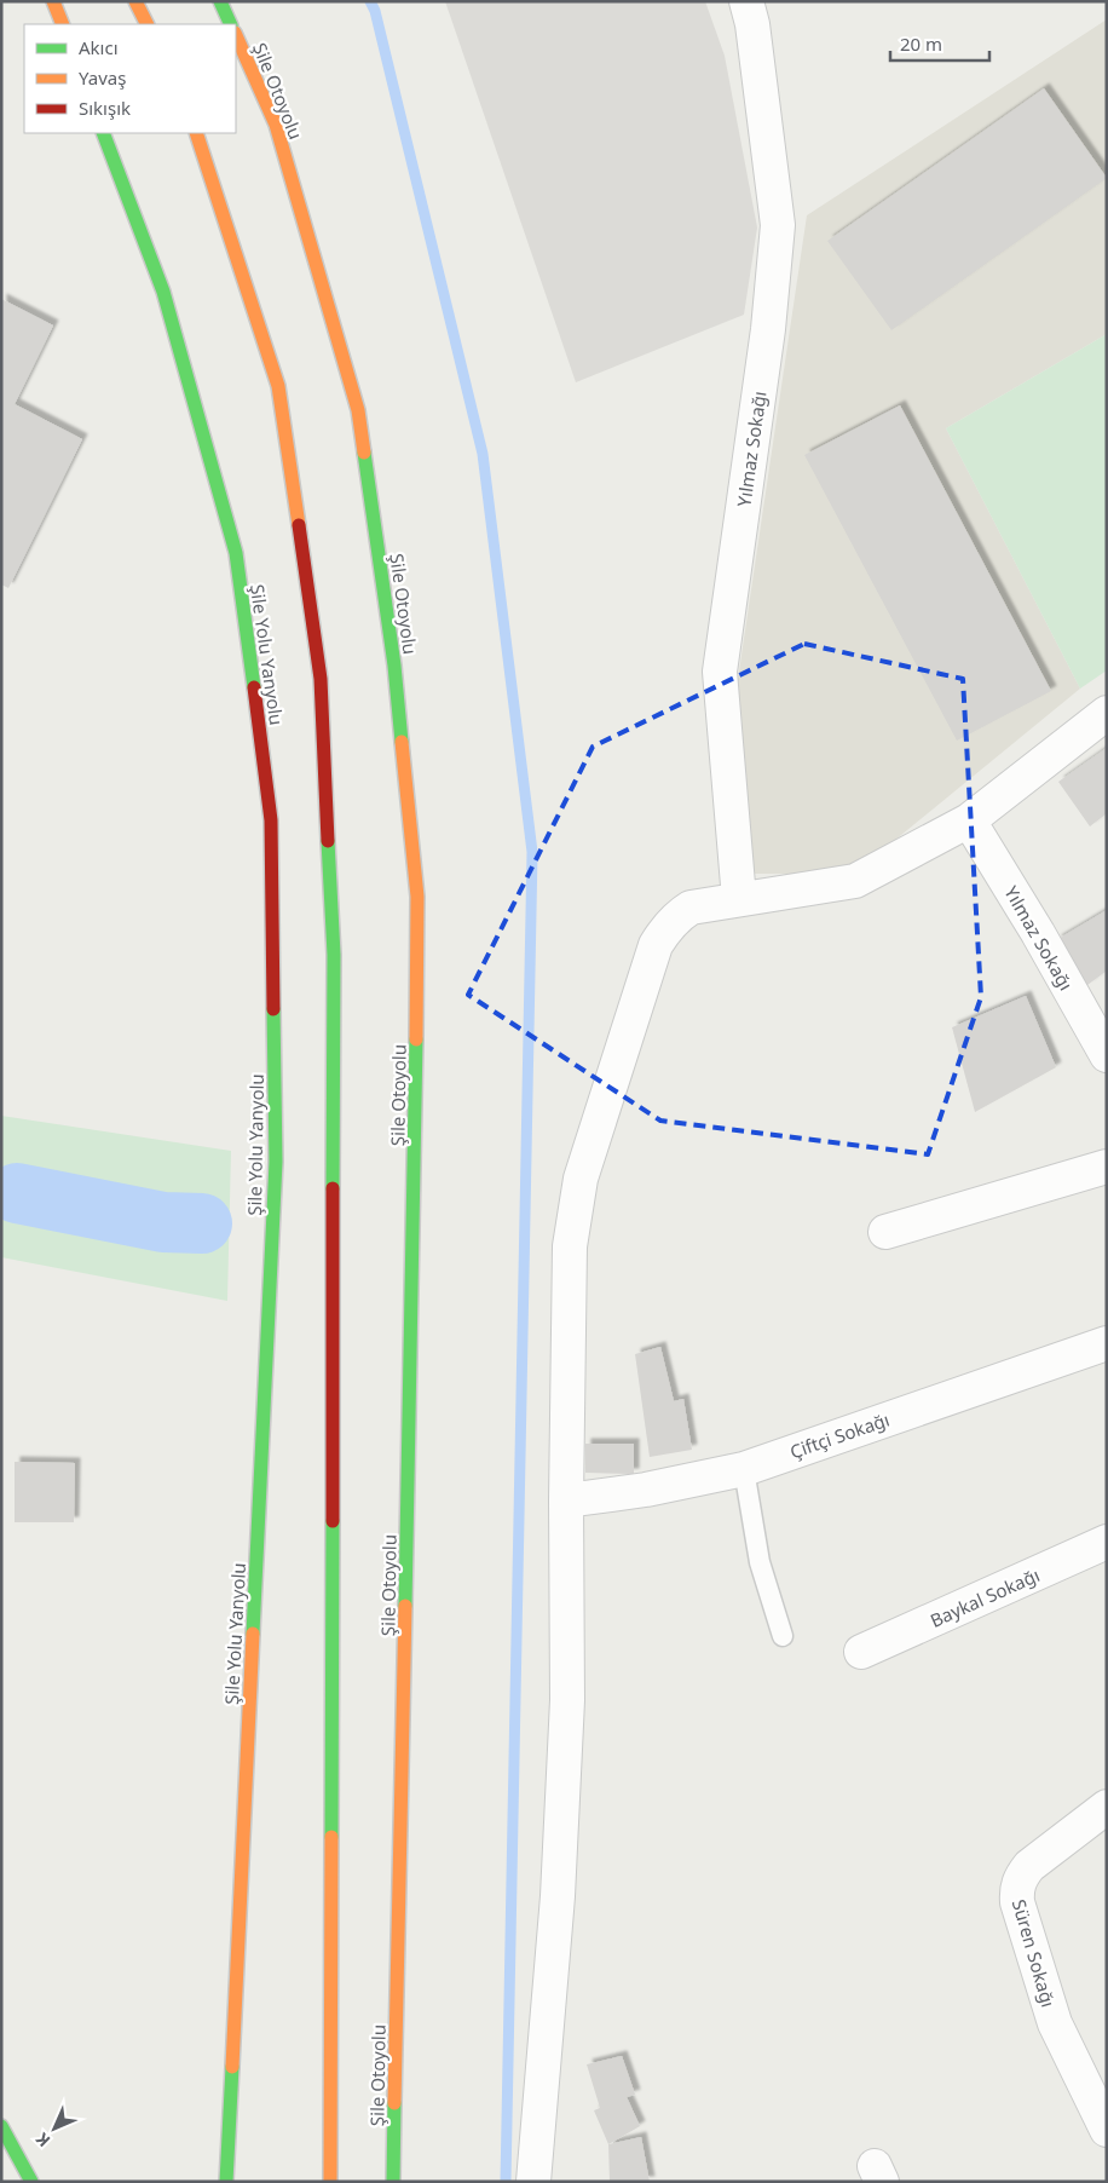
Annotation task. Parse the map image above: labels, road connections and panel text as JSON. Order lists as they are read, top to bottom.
{
  "streets": {
    "main road": ["Şile Otoyolu", "Şile Yolu Yanyolu"],
    "street": [
      "Yılmaz Sokağı",
      "Çiftçi Sokağı",
      "Baykal Sokağı",
      "Süren Sokağı"
    ]
  },
  "legend": ["Akıcı", "Yavaş", "Sıkışık"],
  "scale_bar": "20 m",
  "north": "bottom left"
}
